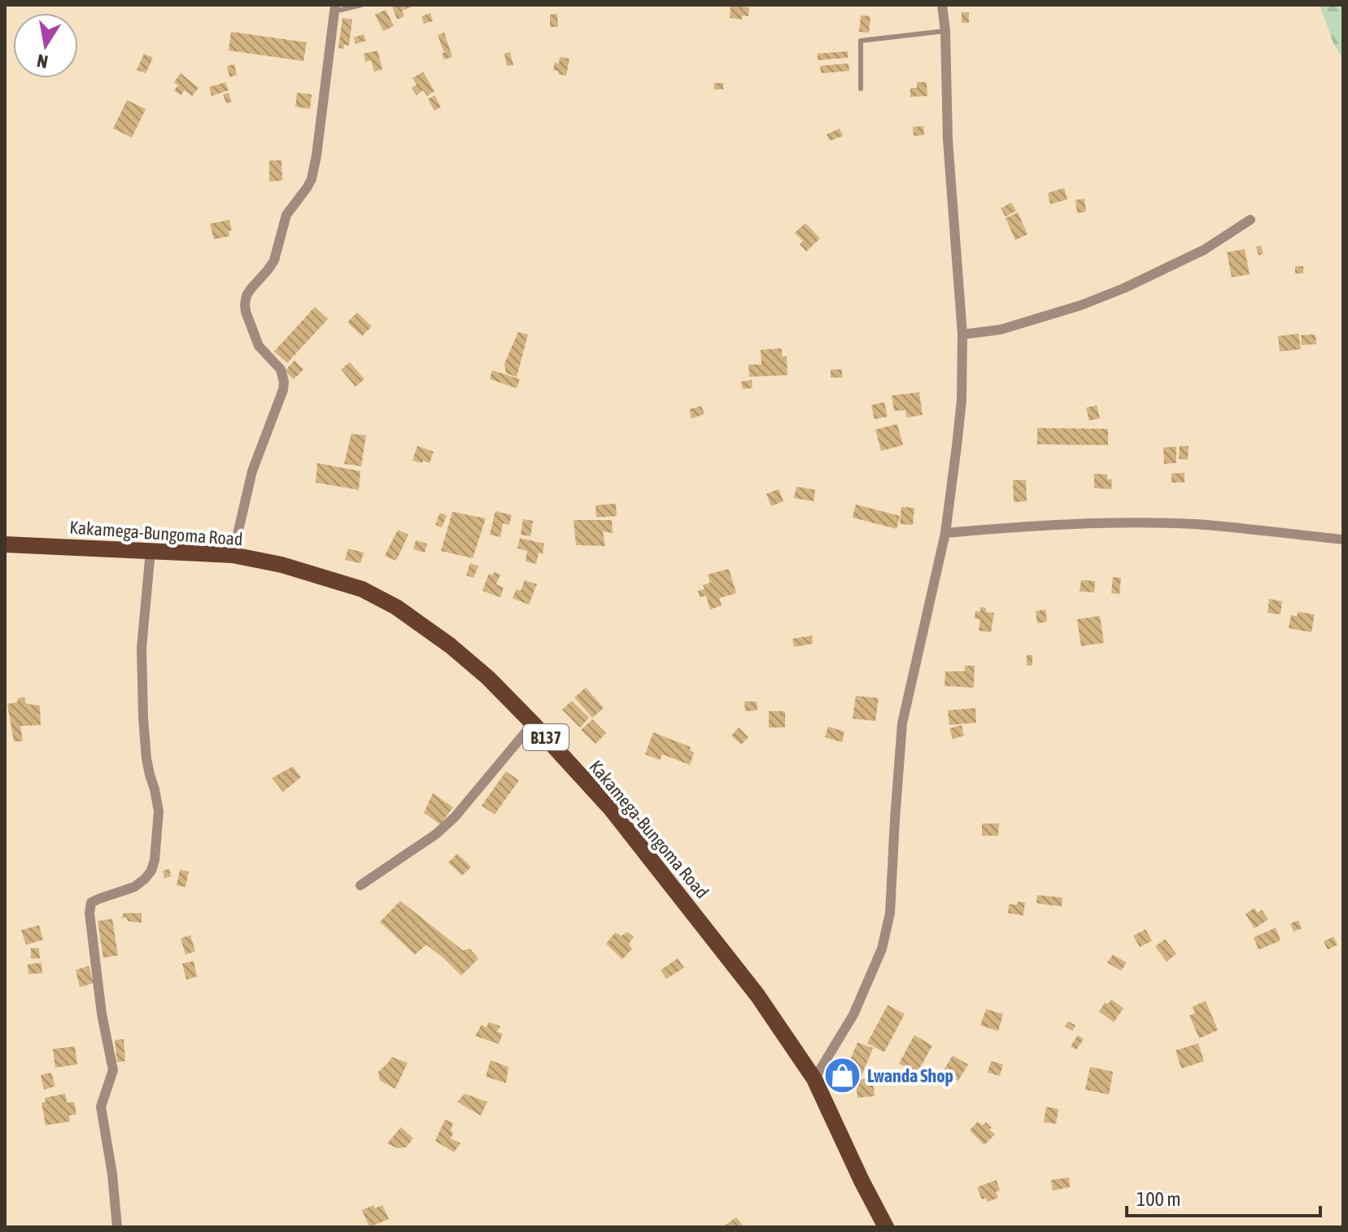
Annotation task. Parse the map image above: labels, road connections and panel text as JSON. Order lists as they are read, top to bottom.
{
  "streets": {
    "main road": ["Kakamega-Bungoma Road", "B137"]
  },
  "places": {
    "shop": ["Lwanda Shop"]
  },
  "scale_bar": "100 m",
  "north": "bottom"
}
